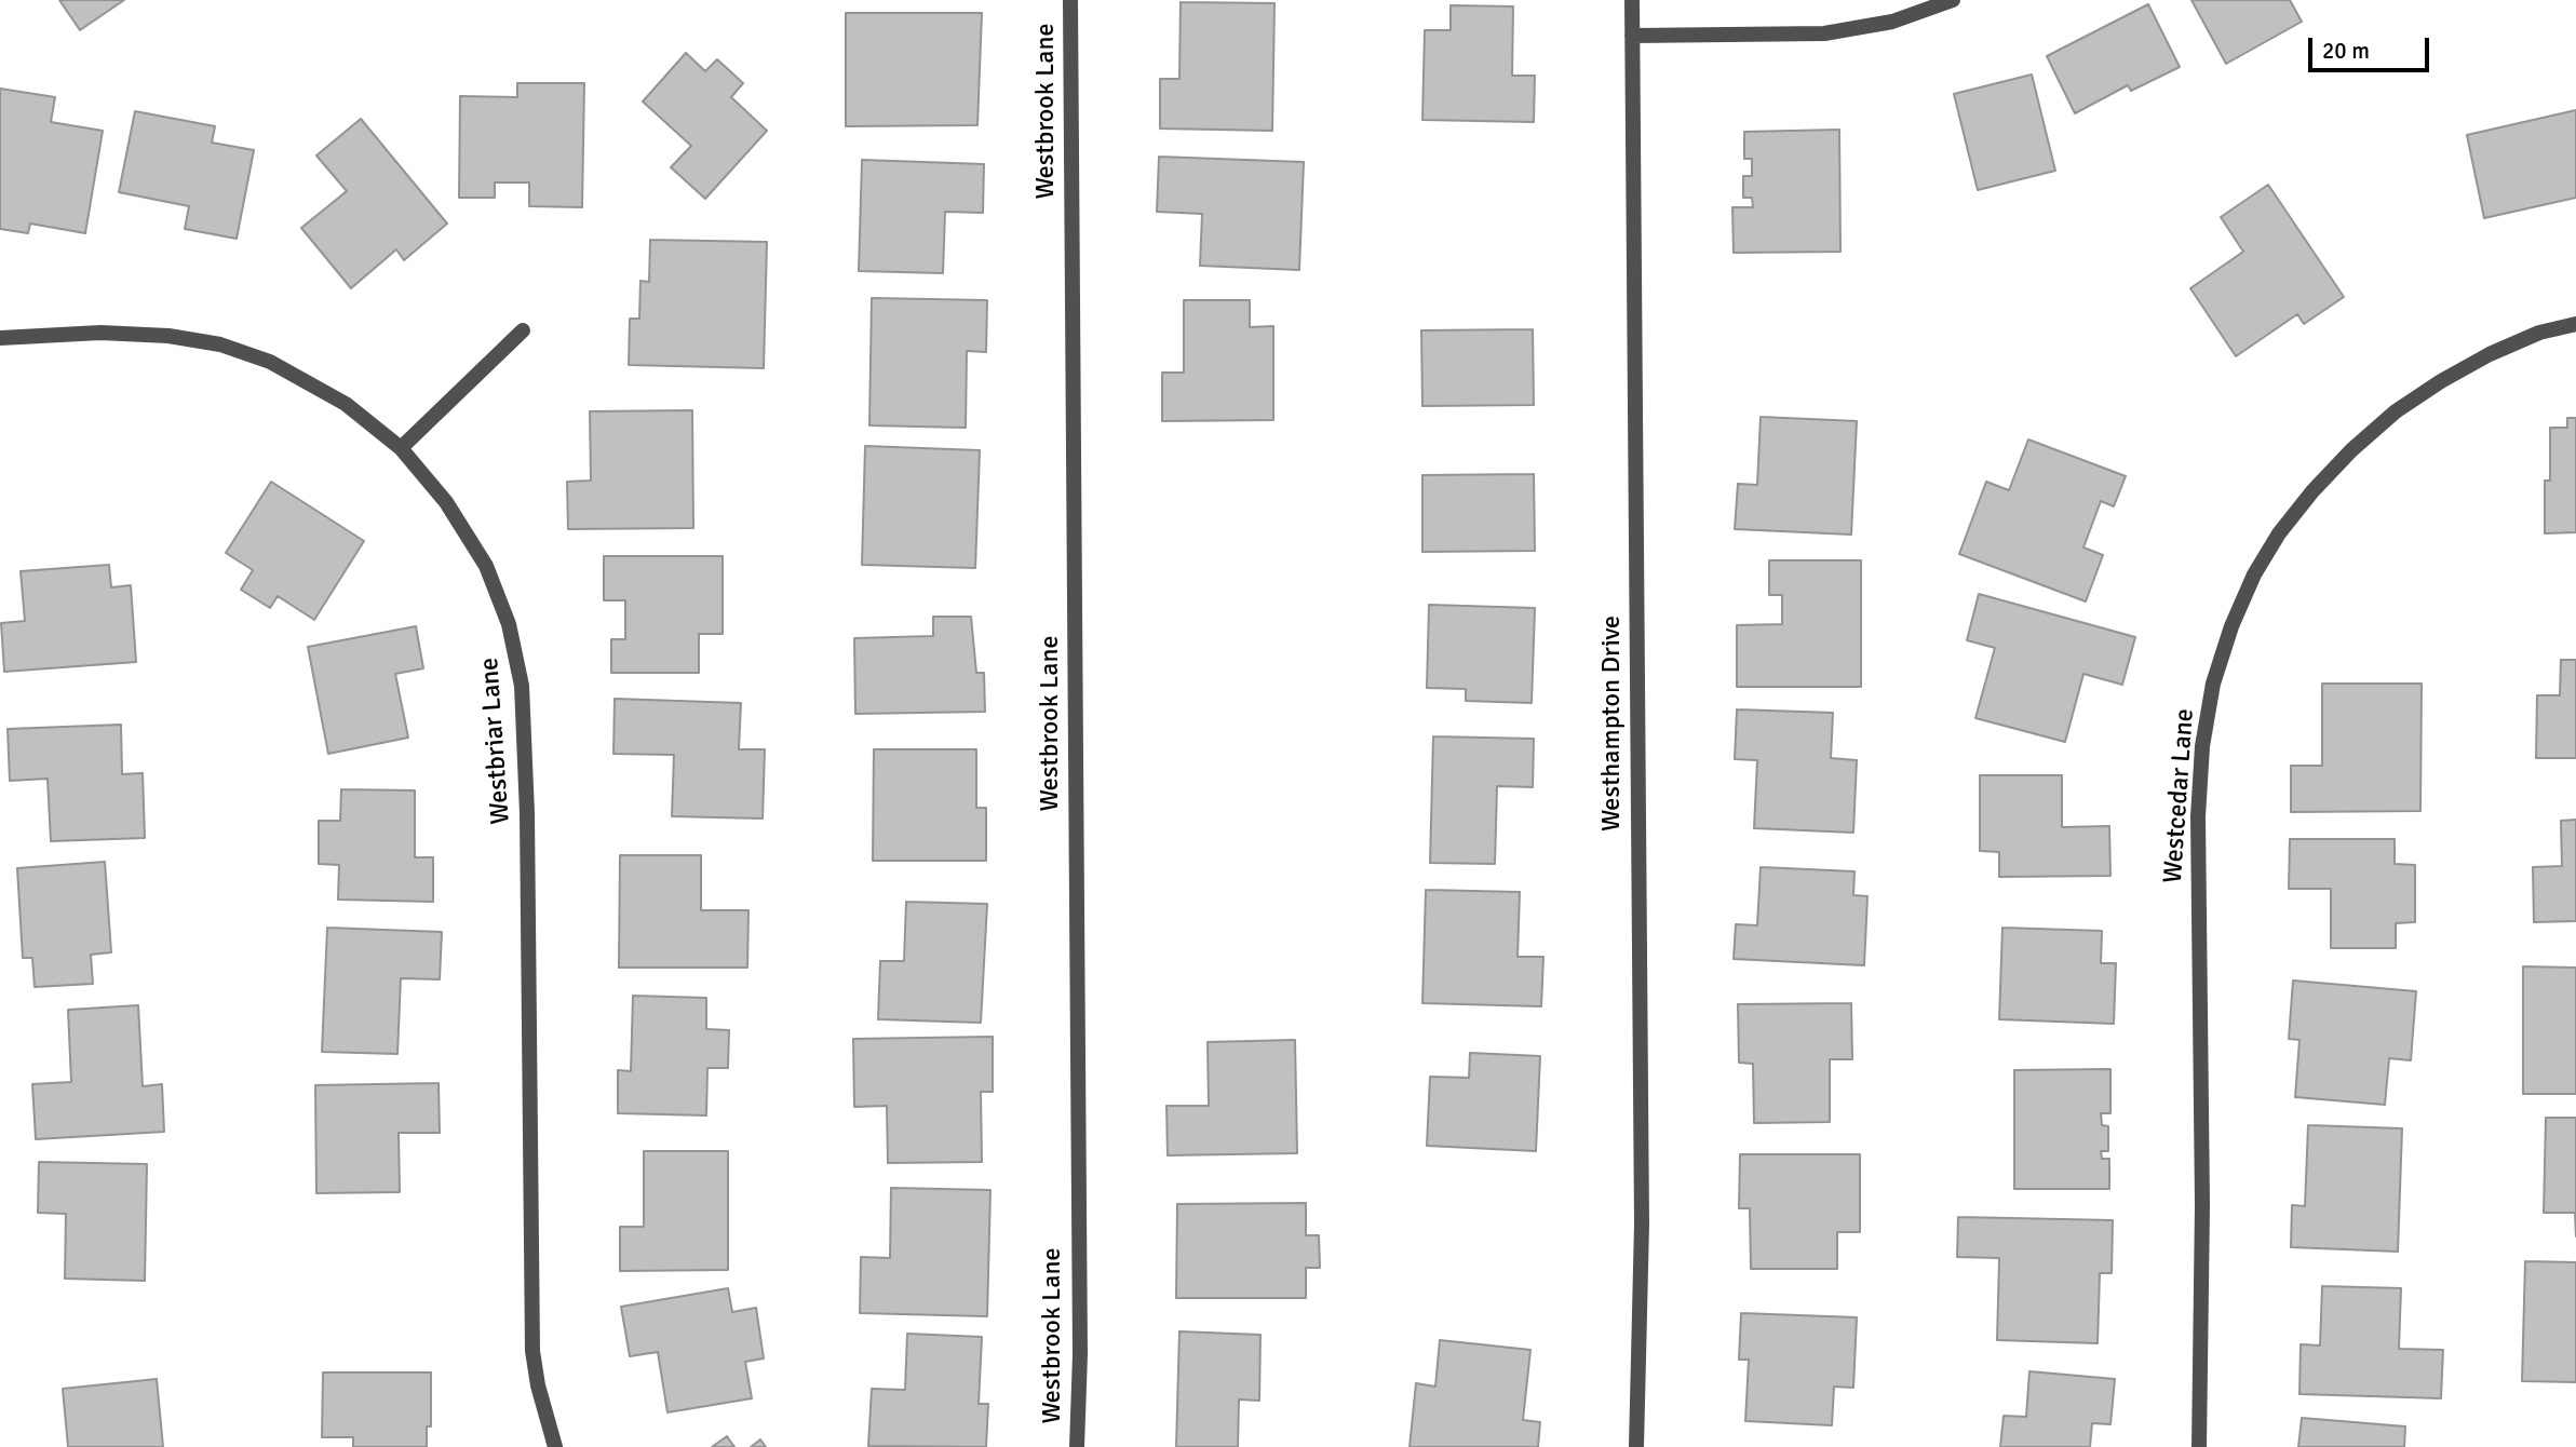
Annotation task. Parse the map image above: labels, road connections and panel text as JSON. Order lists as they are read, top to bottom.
{
  "streets": {
    "street": [
      "Westbrook Lane",
      "Westhampton Drive",
      "Westbriar Lane",
      "Westcedar Lane"
    ]
  },
  "scale_bar": "20 m"
}
